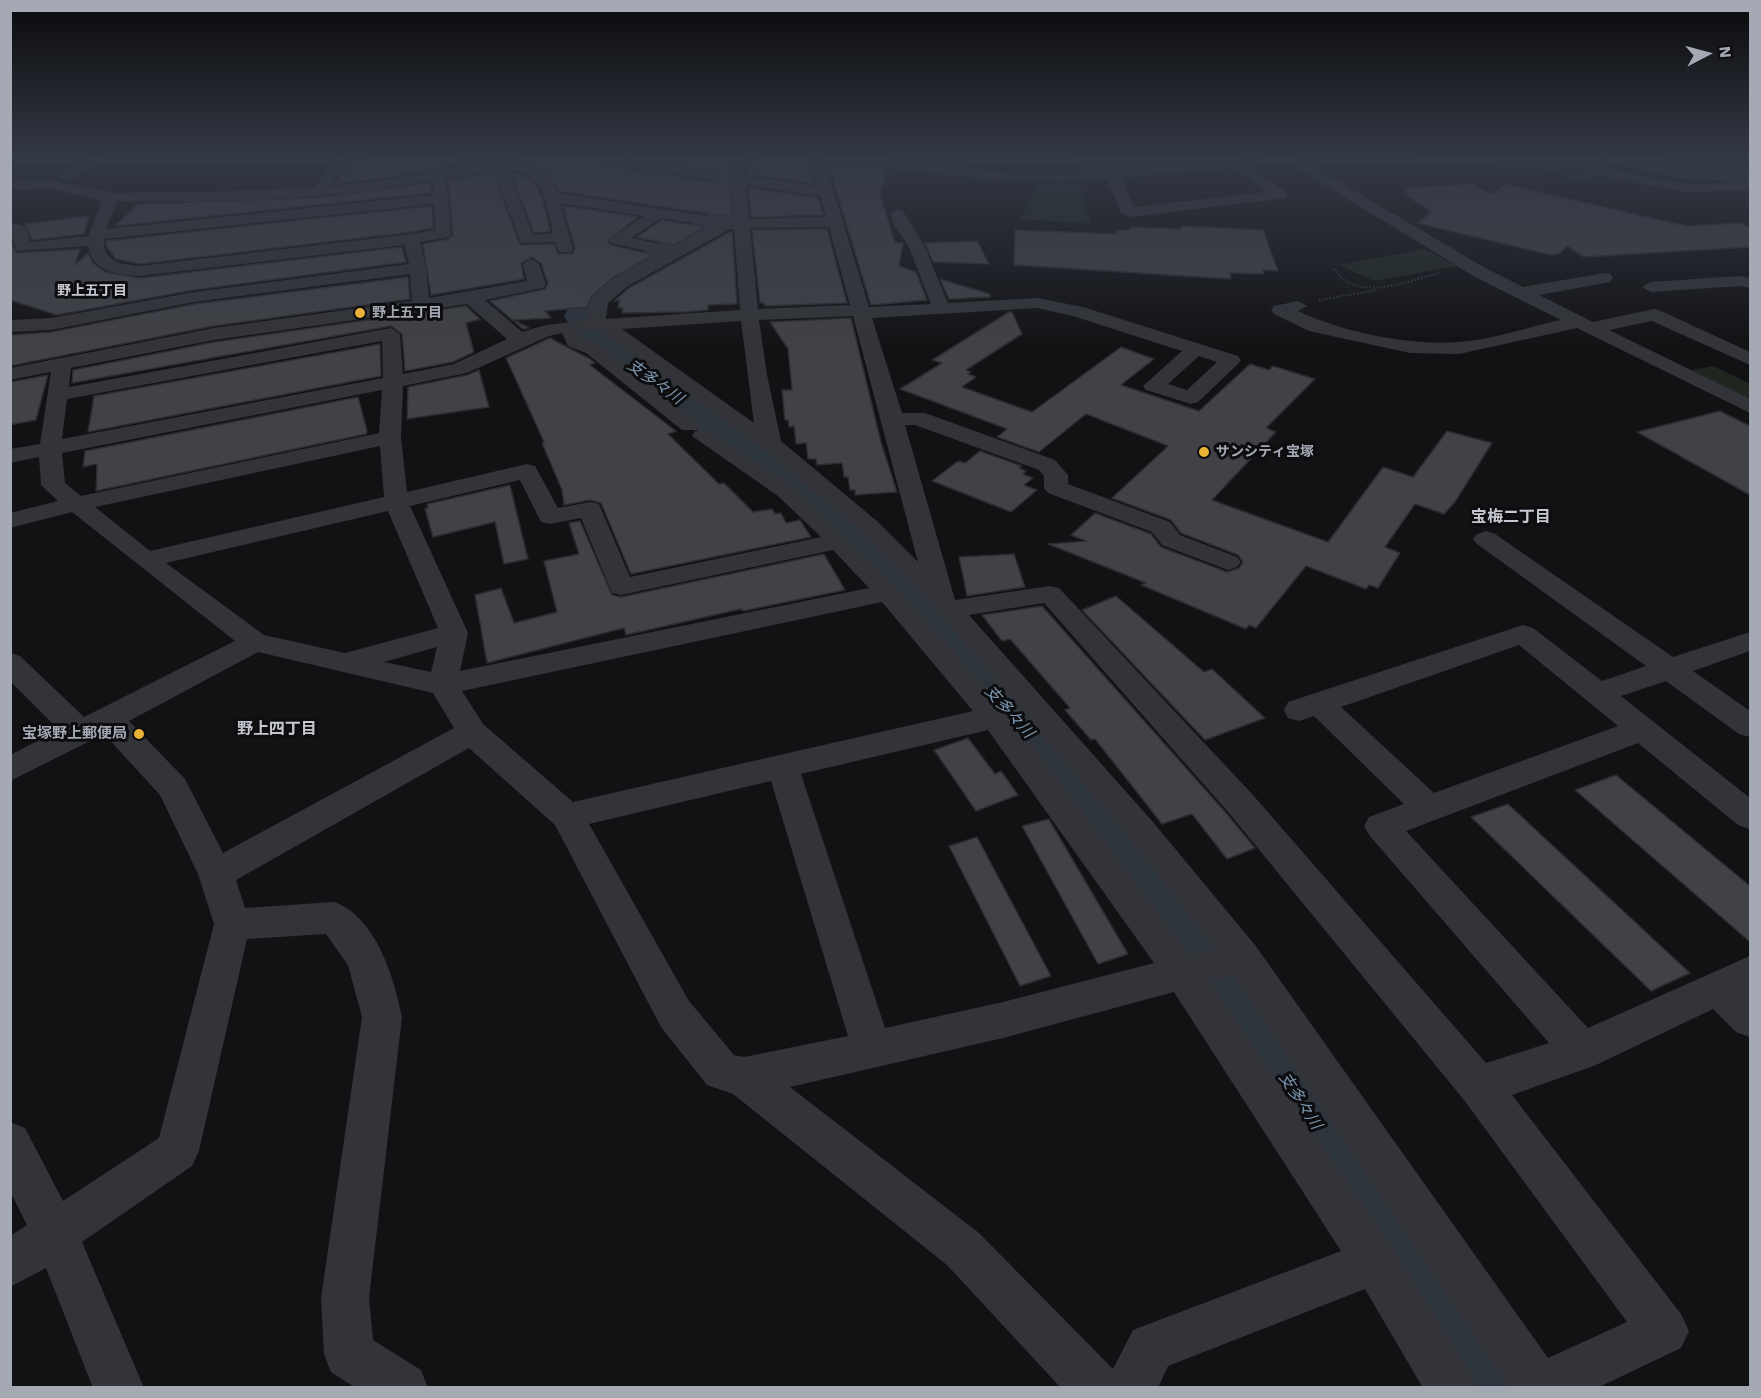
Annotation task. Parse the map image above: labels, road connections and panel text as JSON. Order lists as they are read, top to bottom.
{
  "districts": ["野上五丁目", "宝梅二丁目", "野上四丁目"],
  "water": ["支多々川"],
  "places": ["野上五丁目", "サンシティ宝塚", "宝塚野上郵便局"],
  "north": "right"
}
